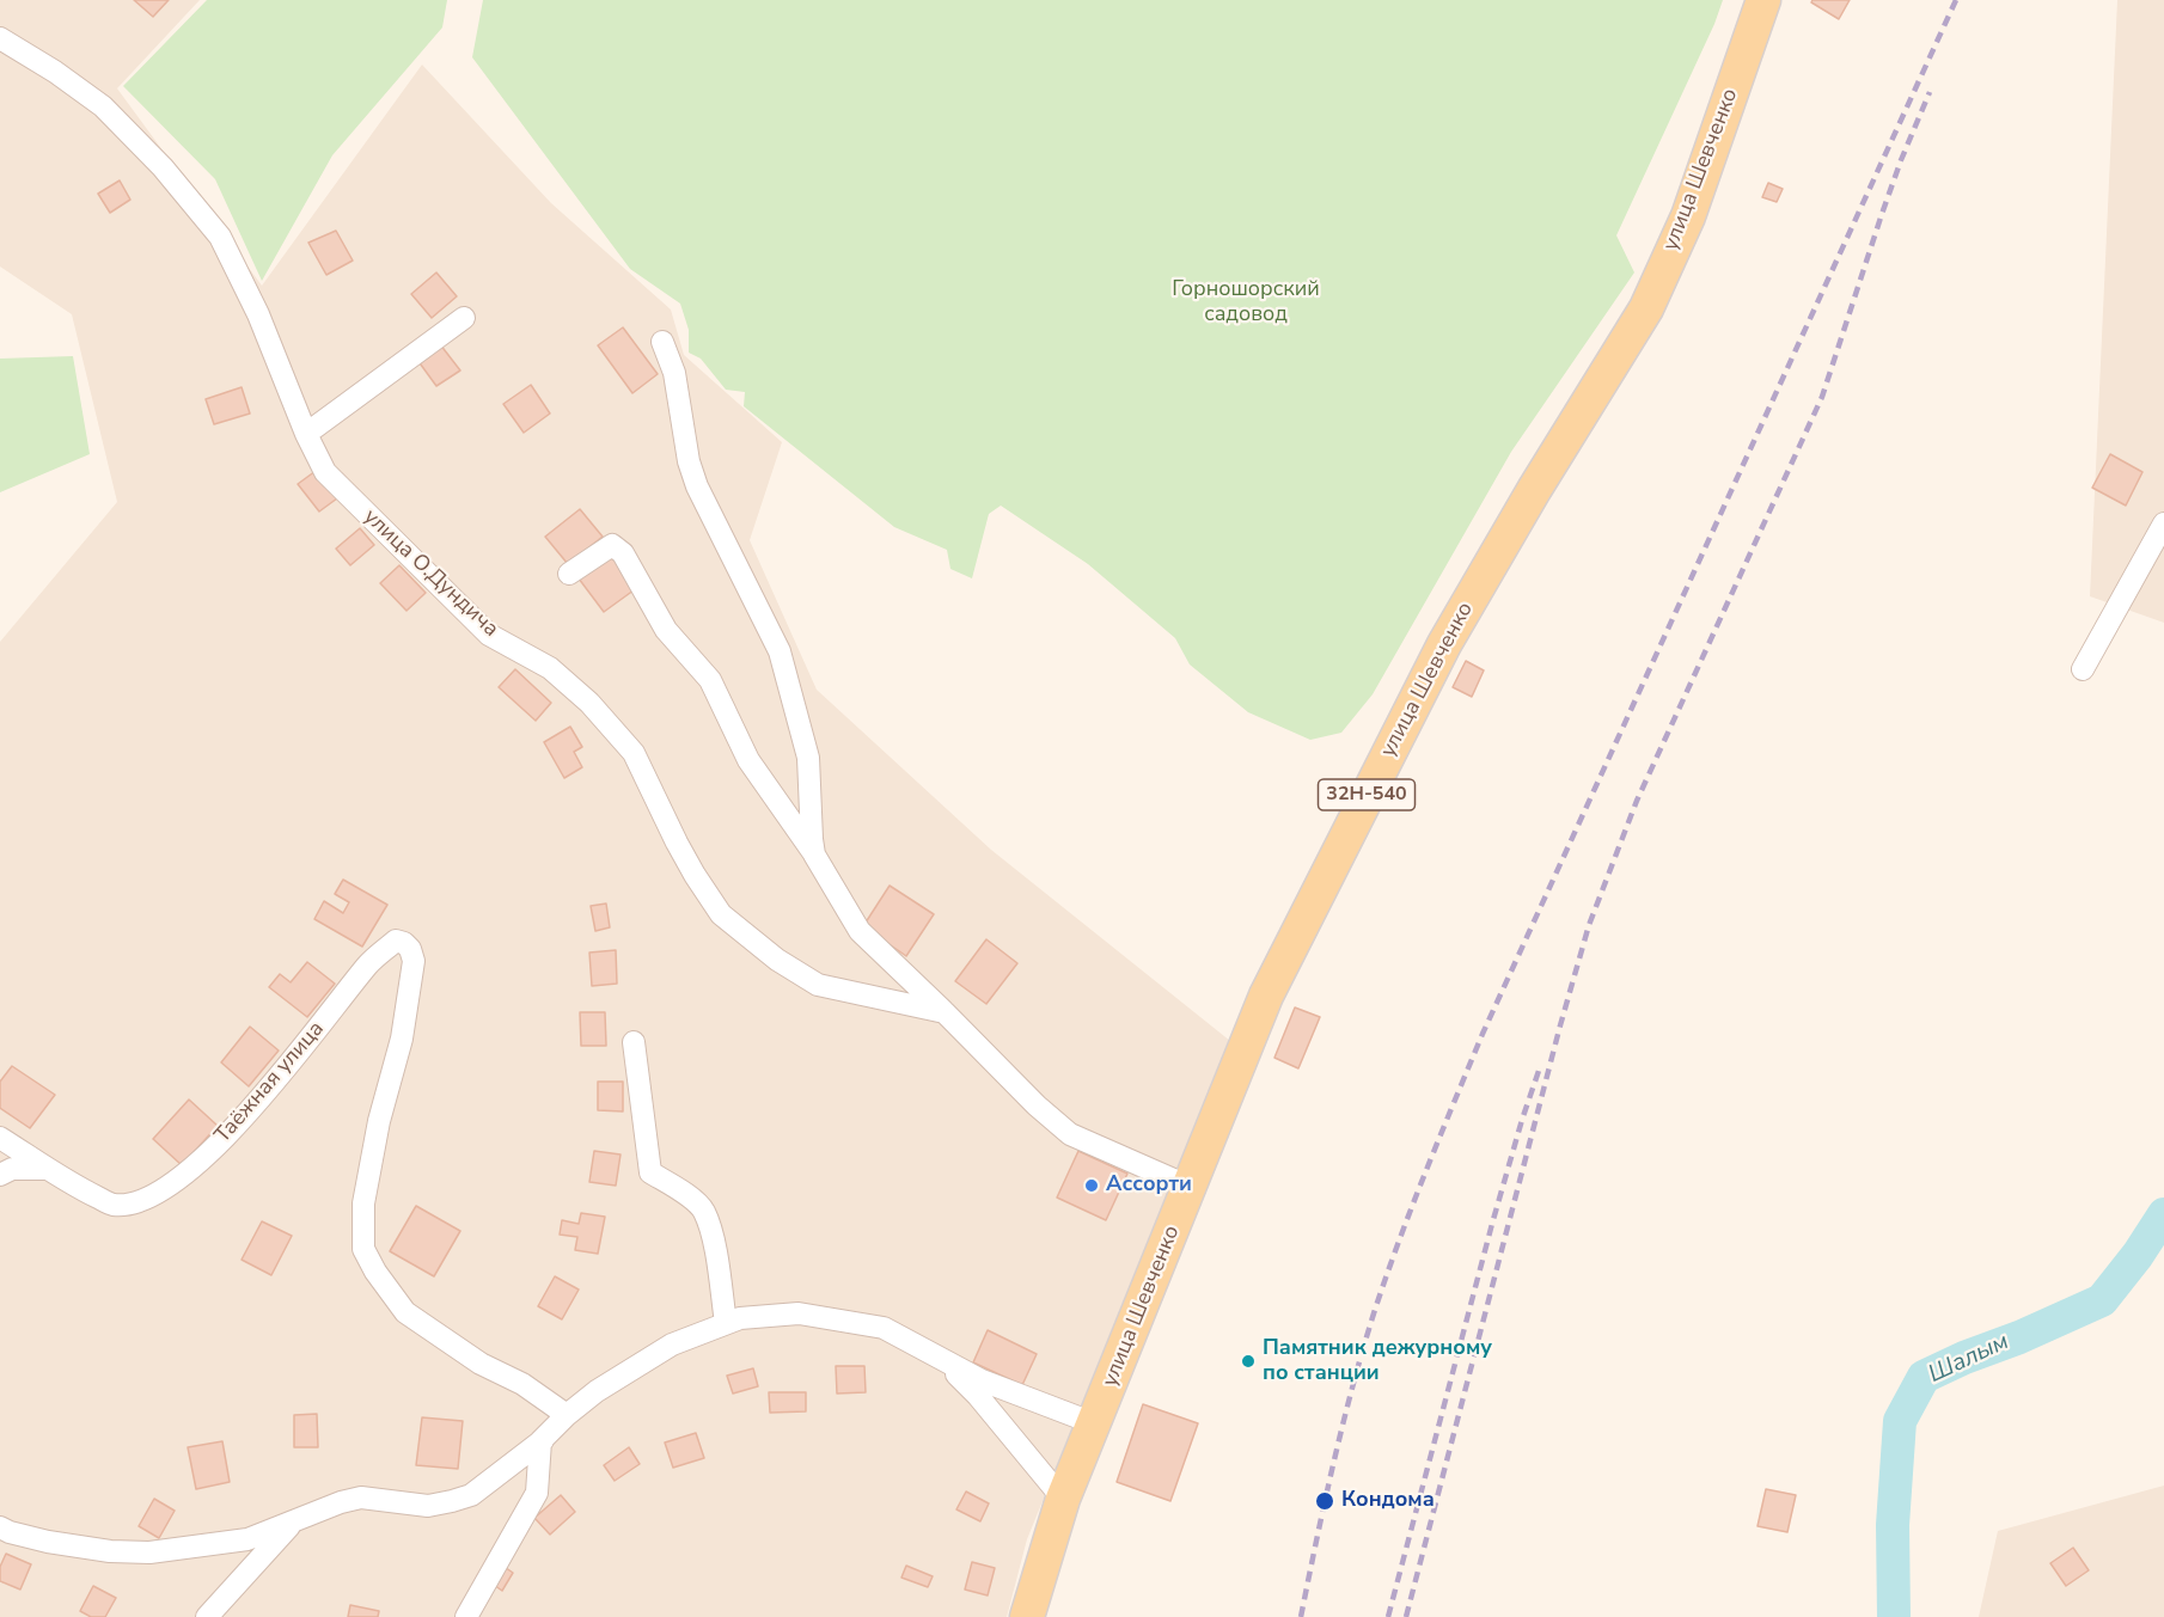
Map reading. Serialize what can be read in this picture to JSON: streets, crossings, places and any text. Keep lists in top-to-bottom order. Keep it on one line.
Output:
{"streets":{"main road":["улица Шевченко","32Н-540"],"street":["улица О.Дундича","Таёжная улица"]},"water":["Шалым"],"parks":["Горношорский садовод"],"places":["Ассорти","Памятник дежурному по станции","Кондома"]}
